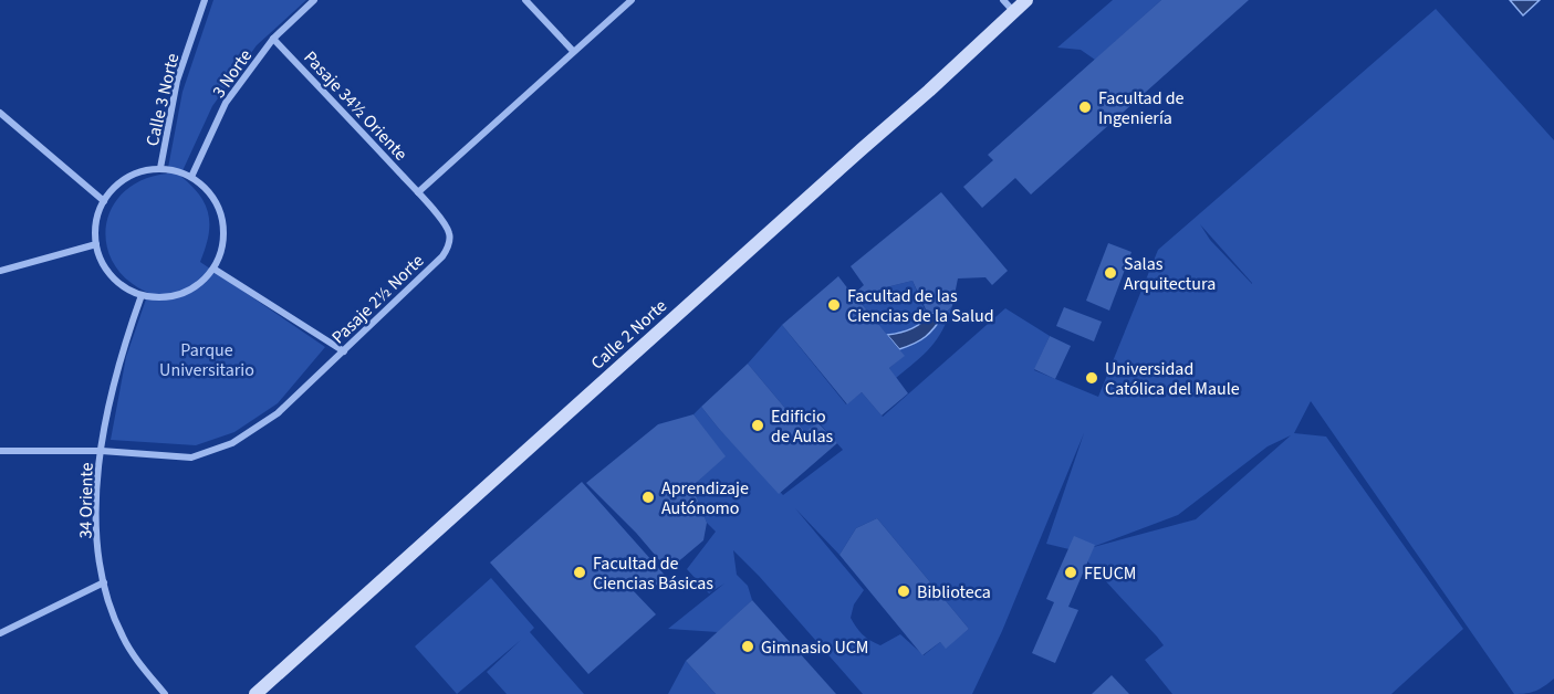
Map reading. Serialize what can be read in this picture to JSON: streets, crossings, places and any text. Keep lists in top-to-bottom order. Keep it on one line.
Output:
{"streets":{"main road":["Calle 2 Norte"],"street":["3 Norte","Calle 3 Norte","Pasaje 34½ Oriente","Pasaje 2½ Norte","34 Oriente"]},"crossings":[["3 Norte","Calle 3 Norte"],["3 Norte","Pasaje 34½ Oriente"],["3 Norte","34 Oriente"],["Calle 3 Norte","34 Oriente"],["Pasaje 34½ Oriente","Pasaje 2½ Norte"],["Pasaje 2½ Norte","34 Oriente"]],"parks":["Parque Universitario"],"places":["Facultad de Ingeniería","Salas Arquitectura","Facultad de las Ciencias de la Salud","Universidad Católica del Maule","Edificio de Aulas","Aprendizaje Autónomo","Facultad de Ciencias Básicas","FEUCM","Biblioteca","Gimnasio UCM"]}
